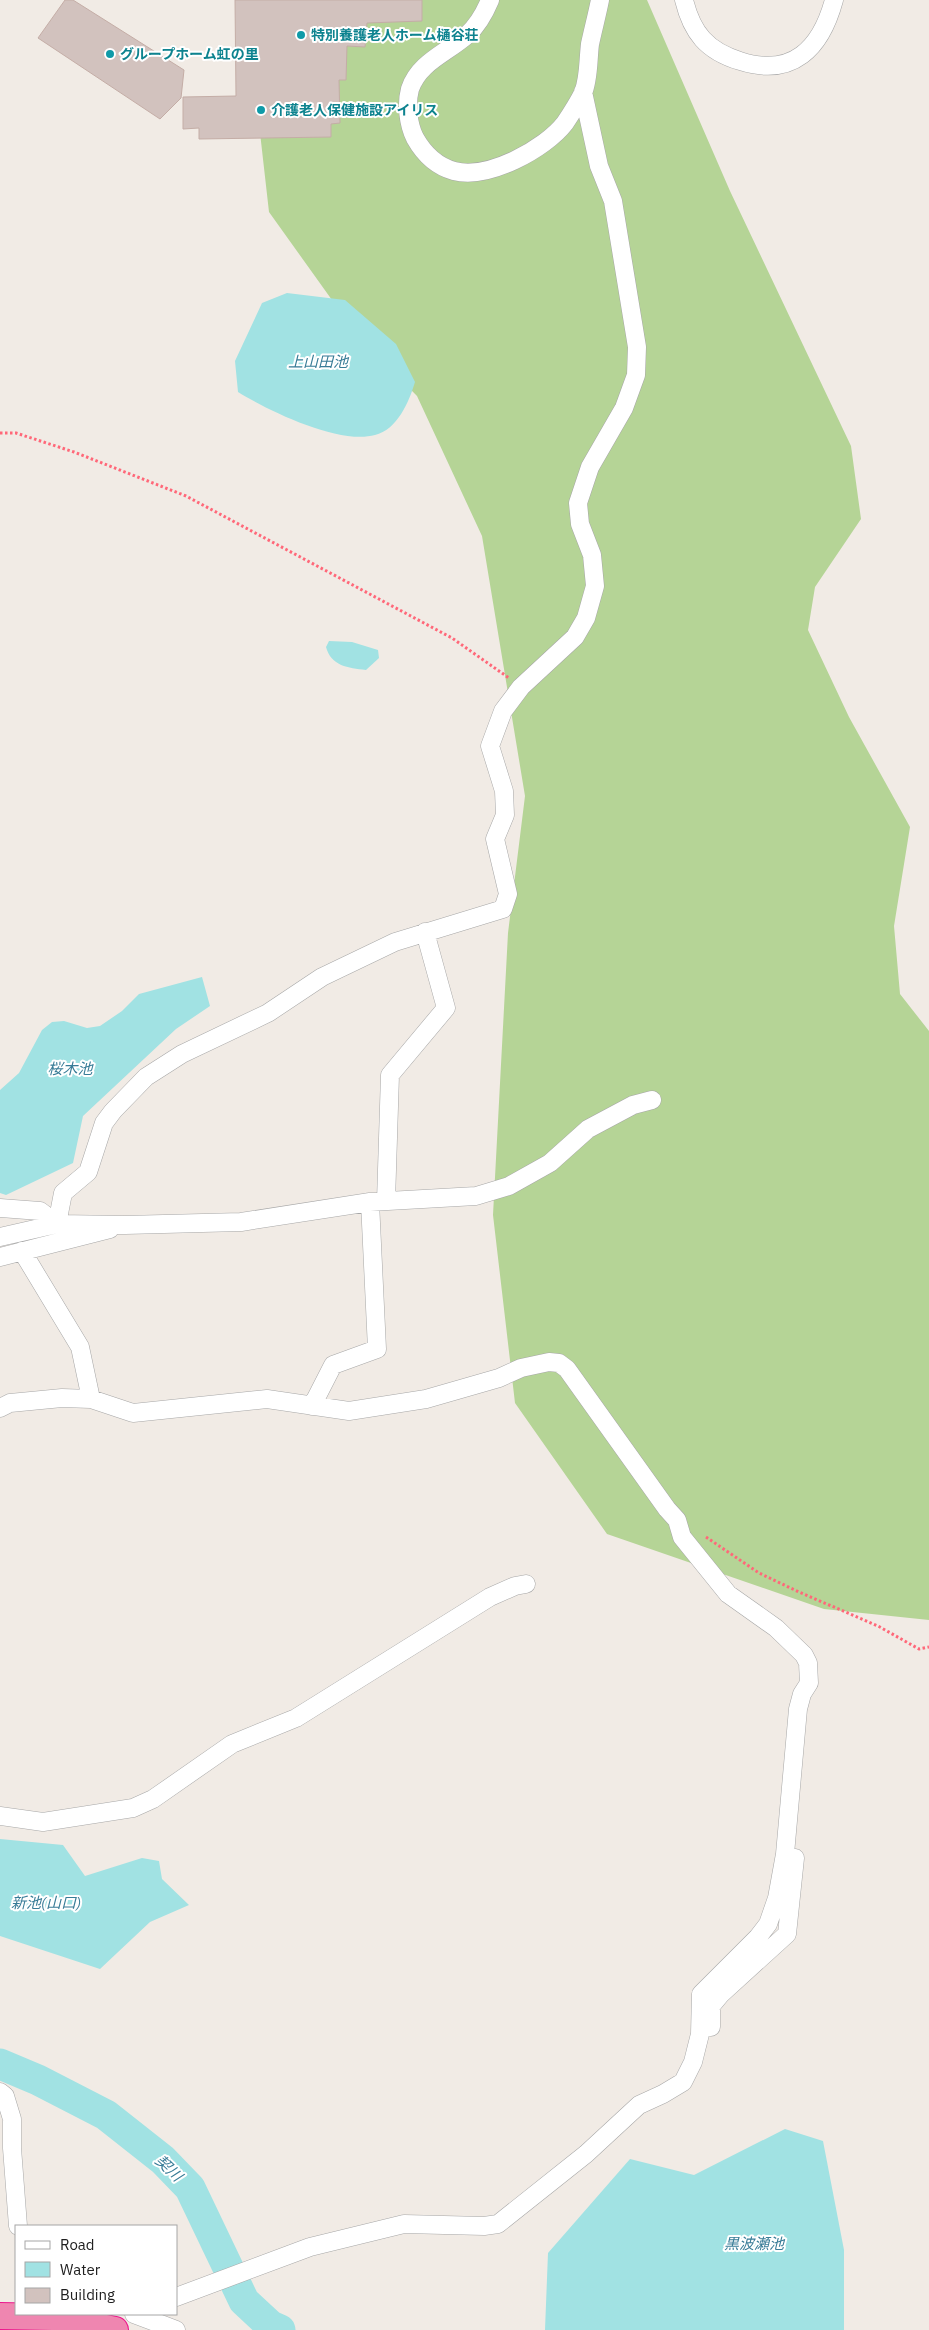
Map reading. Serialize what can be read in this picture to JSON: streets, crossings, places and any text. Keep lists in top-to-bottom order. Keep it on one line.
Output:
{"water":["上山田池","桜木池","新池(山口)","契川","黒波瀬池"],"places":["特別養護老人ホーム樋谷荘","グループホーム虹の里","介護老人保健施設アイリス"],"legend":["Road","Water","Building"]}
